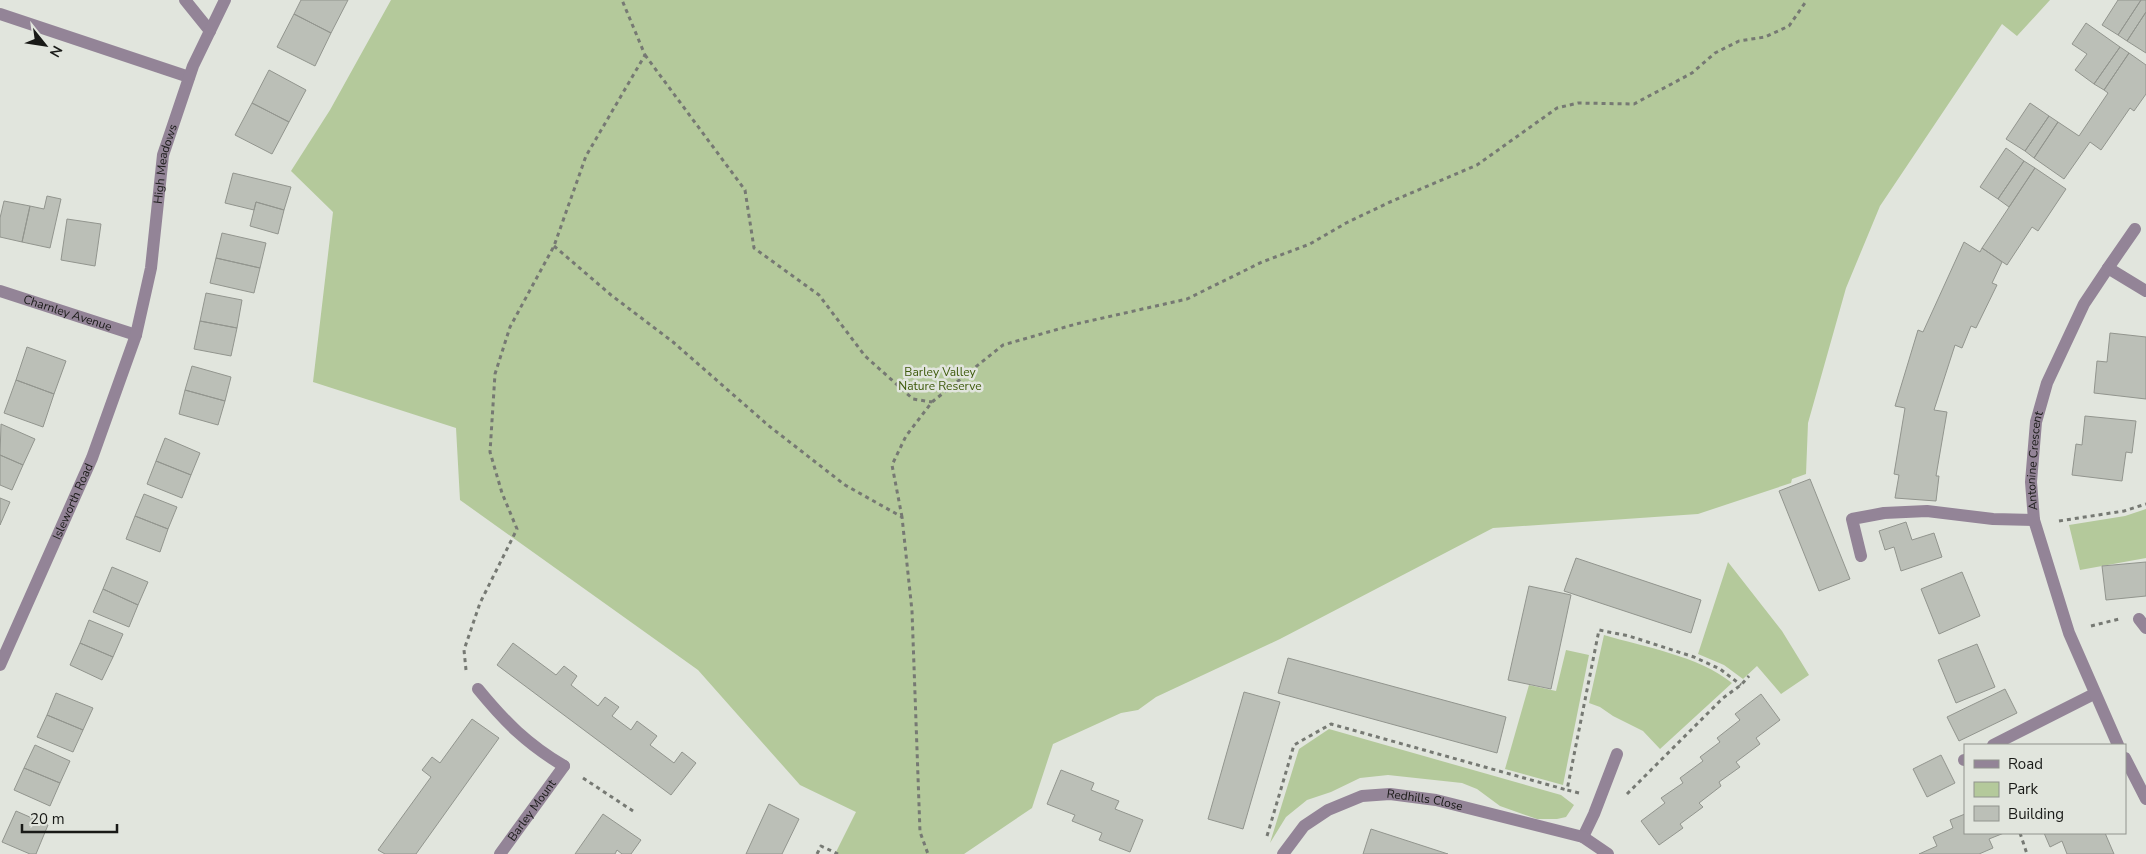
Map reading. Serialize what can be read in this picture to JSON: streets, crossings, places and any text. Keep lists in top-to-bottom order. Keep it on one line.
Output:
{"streets":{"street":["High Meadows","Charnley Avenue","Antonine Crescent","Isleworth Road","Redhills Close","Barley Mount"]},"crossings":[["High Meadows","Charnley Avenue"],["High Meadows","Isleworth Road"],["Charnley Avenue","Isleworth Road"]],"parks":["Barley Valley Nature Reserve"],"legend":["Road","Park","Building"],"scale_bar":"20 m","north":"bottom right"}
